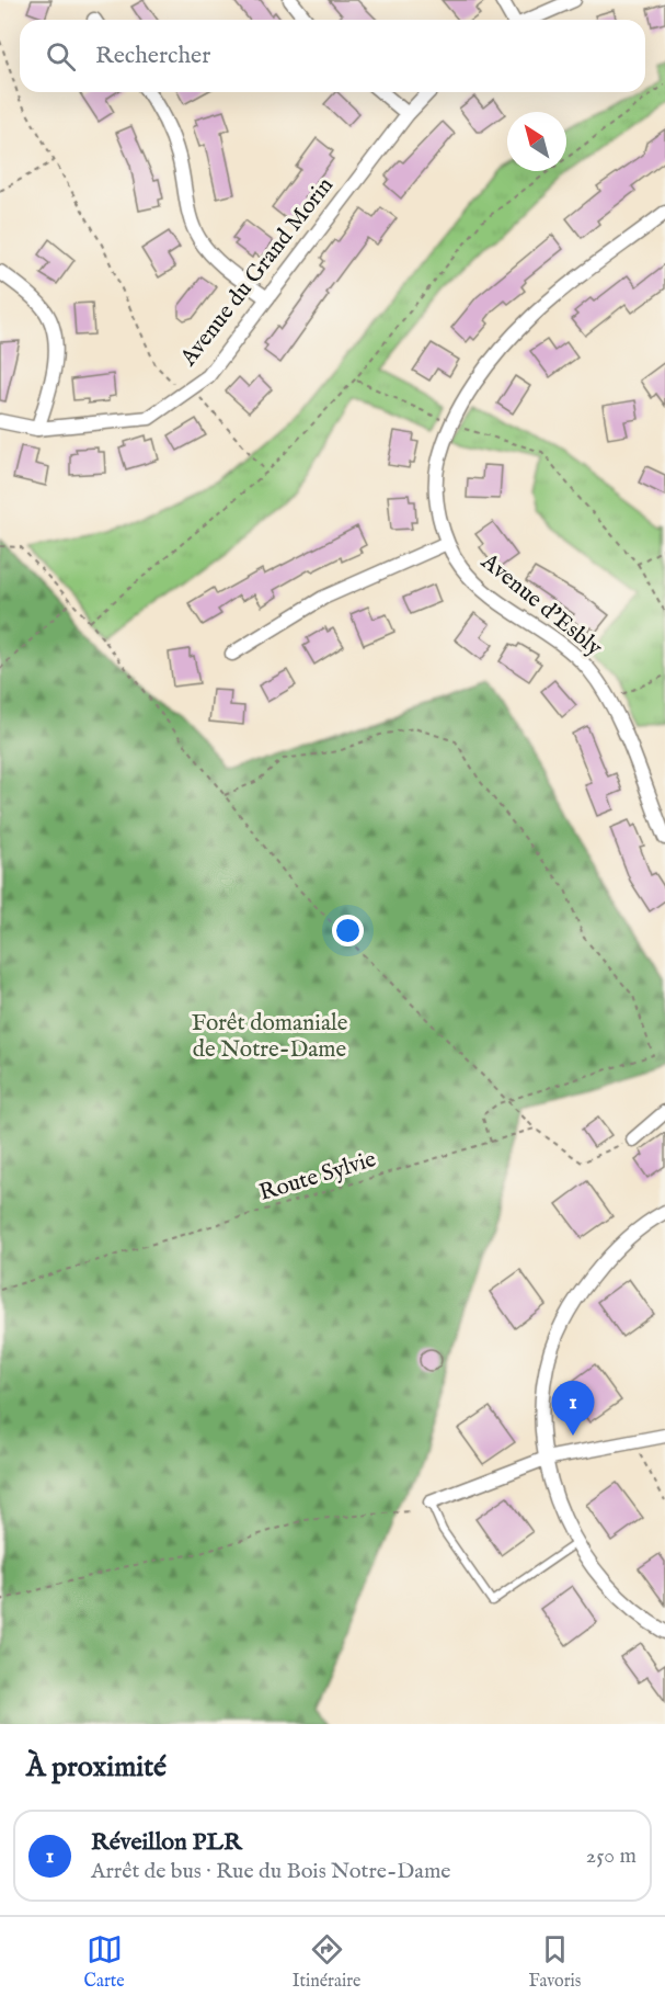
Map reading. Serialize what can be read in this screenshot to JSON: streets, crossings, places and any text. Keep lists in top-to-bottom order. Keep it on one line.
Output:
{"streets":{"street":["Avenue du Grand Morin","Avenue d'Esbly"],"path":["Route Sylvie"]},"parks":["Forêt domaniale de Notre-Dame"],"north":"top left","page":{"search":"Rechercher","pins":"1","heading":"À proximité","list":[{"mark":"1","name":"Réveillon PLR","note":"Arrêt de bus · Rue du Bois Notre-Dame","value":"250 m"}],"nav":["Carte","Itinéraire","Favoris"]}}
